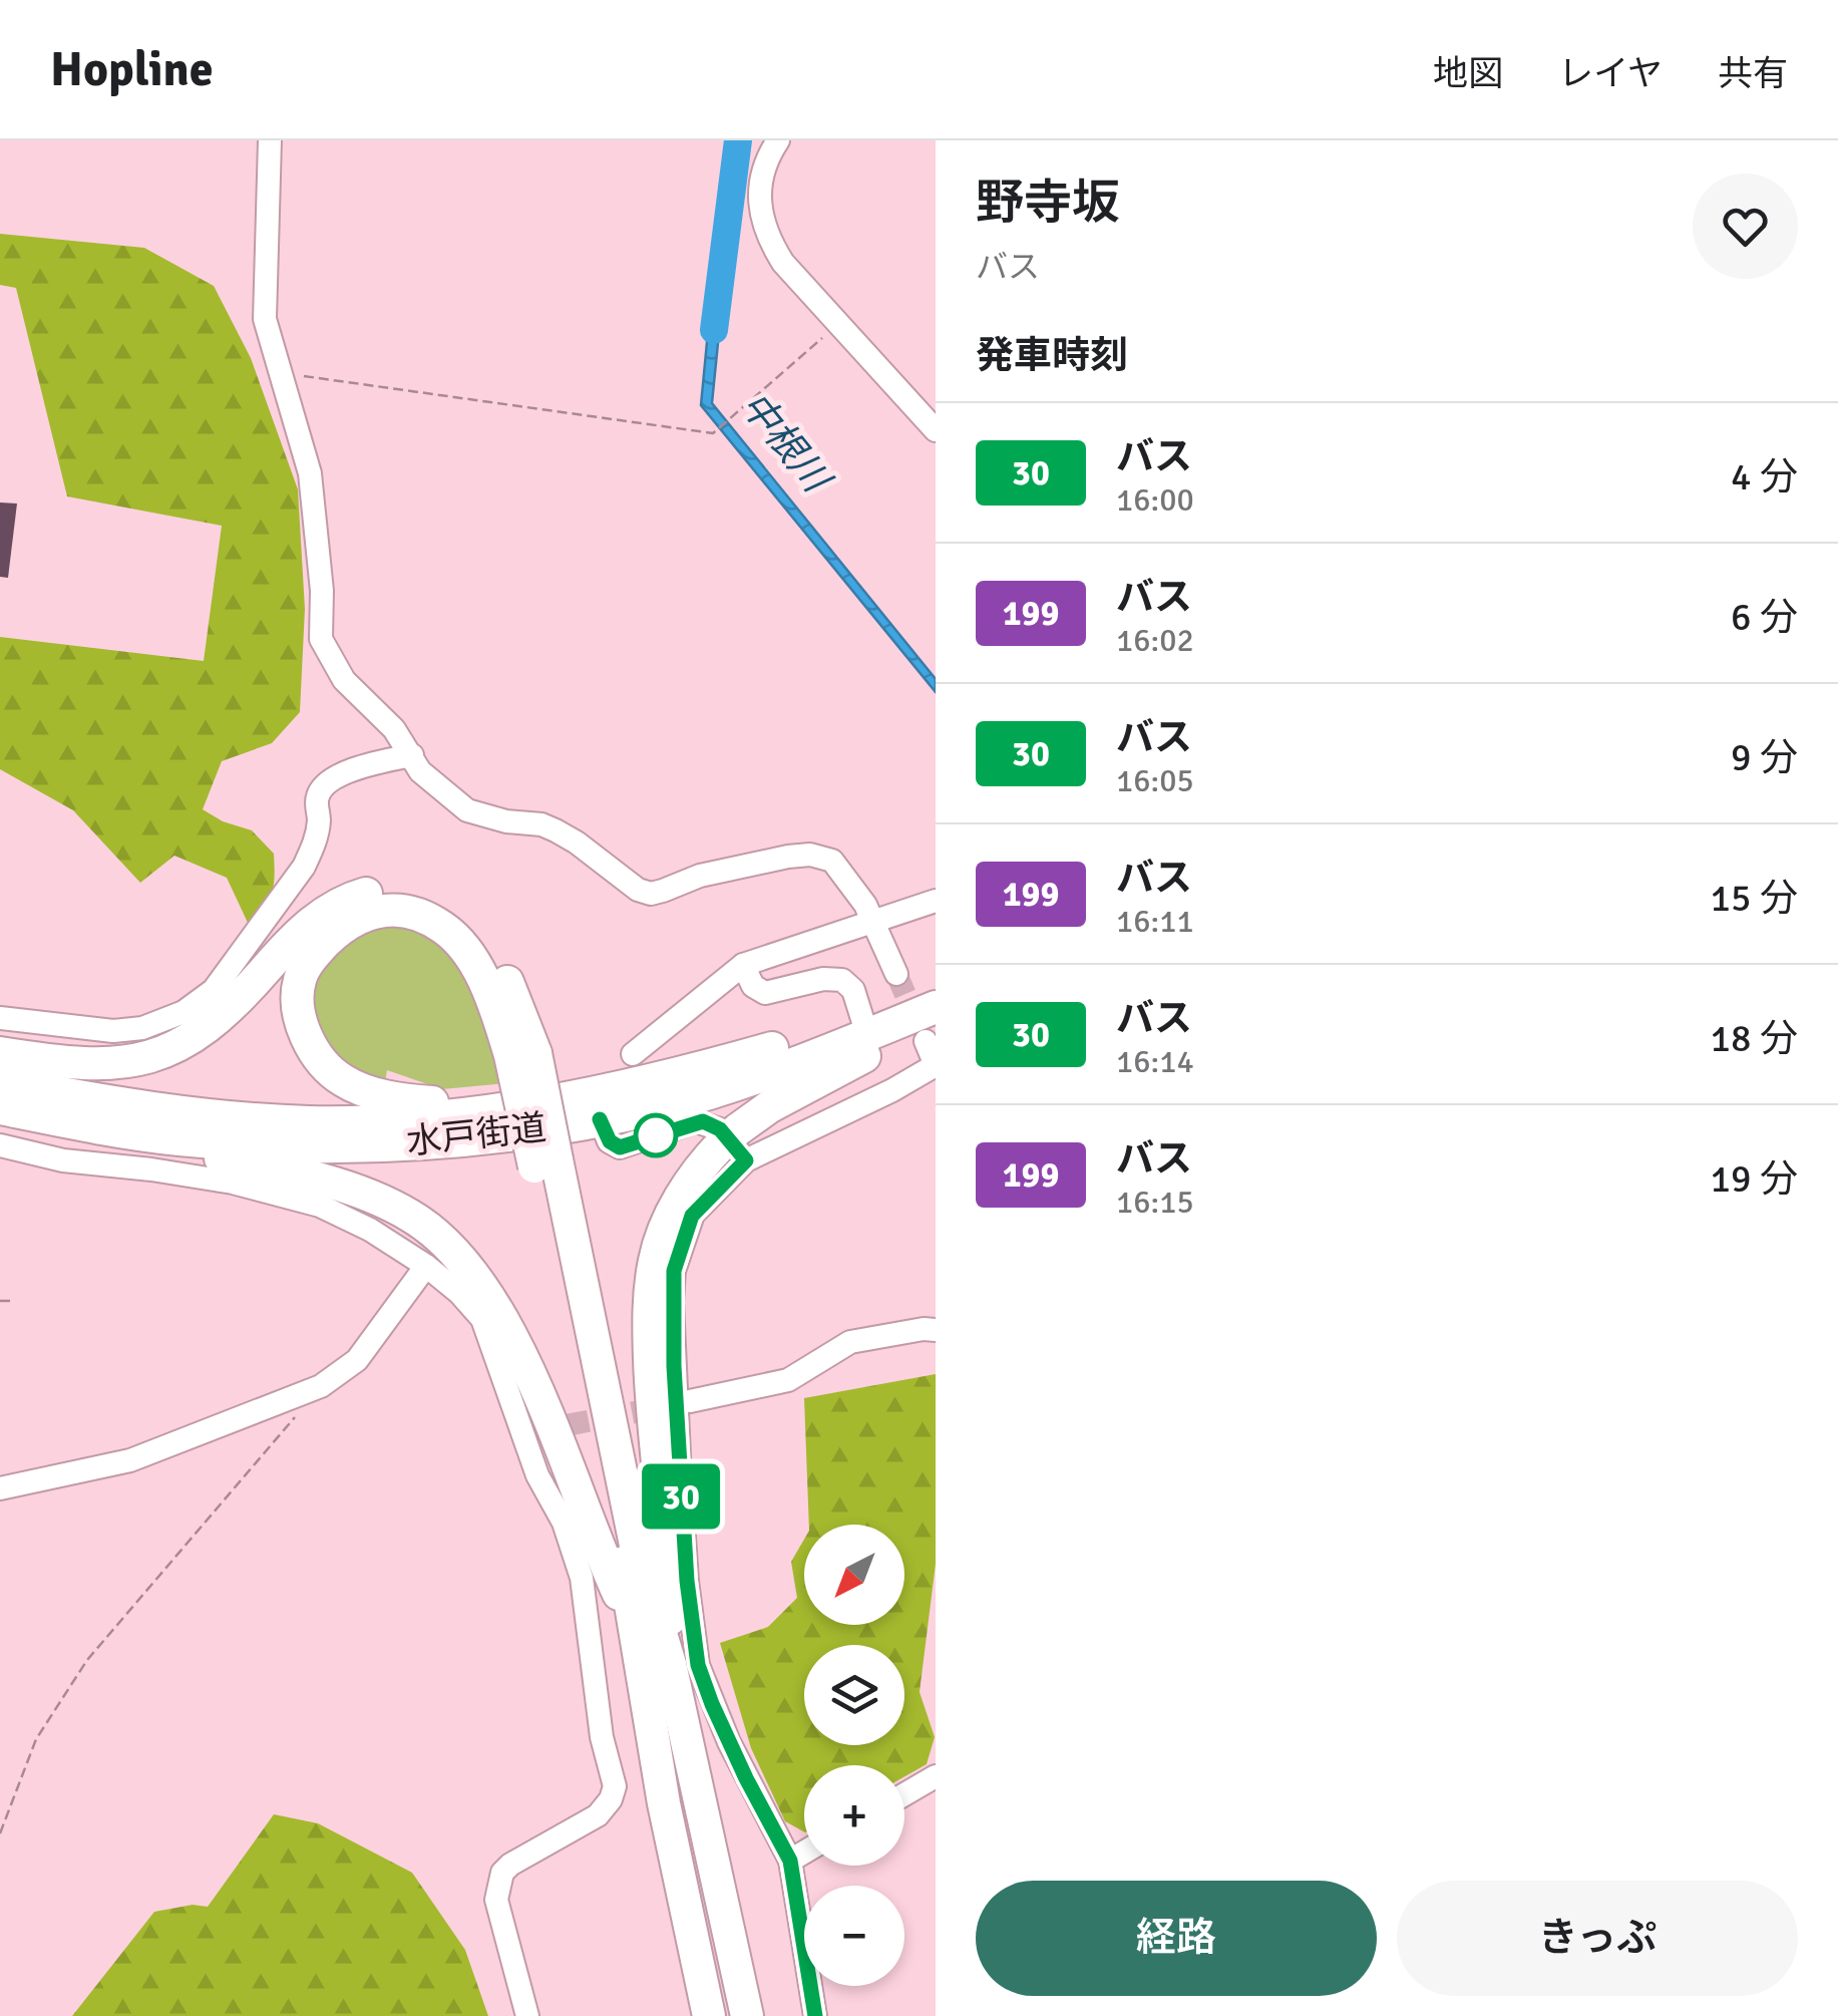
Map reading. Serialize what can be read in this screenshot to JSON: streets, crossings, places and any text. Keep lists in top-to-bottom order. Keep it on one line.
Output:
{"streets":{"highway":["水戸街道"]},"water":["中根川"],"lines":["bus line 30"],"north":"bottom left","page":{"header":"Hopline","nav":["地図","レイヤ","共有"],"on_map":"30","heading":[["野寺坂","バス"],"発車時刻"],"list":[{"mark":"30","name":"バス","note":"16:00","value":"4 分"},{"mark":"199","name":"バス","note":"16:02","value":"6 分"},{"mark":"30","name":"バス","note":"16:05","value":"9 分"},{"mark":"199","name":"バス","note":"16:11","value":"15 分"},{"mark":"30","name":"バス","note":"16:14","value":"18 分"},{"mark":"199","name":"バス","note":"16:15","value":"19 分"}],"map_buttons":["+","−"],"buttons":["経路","きっぷ"]}}
